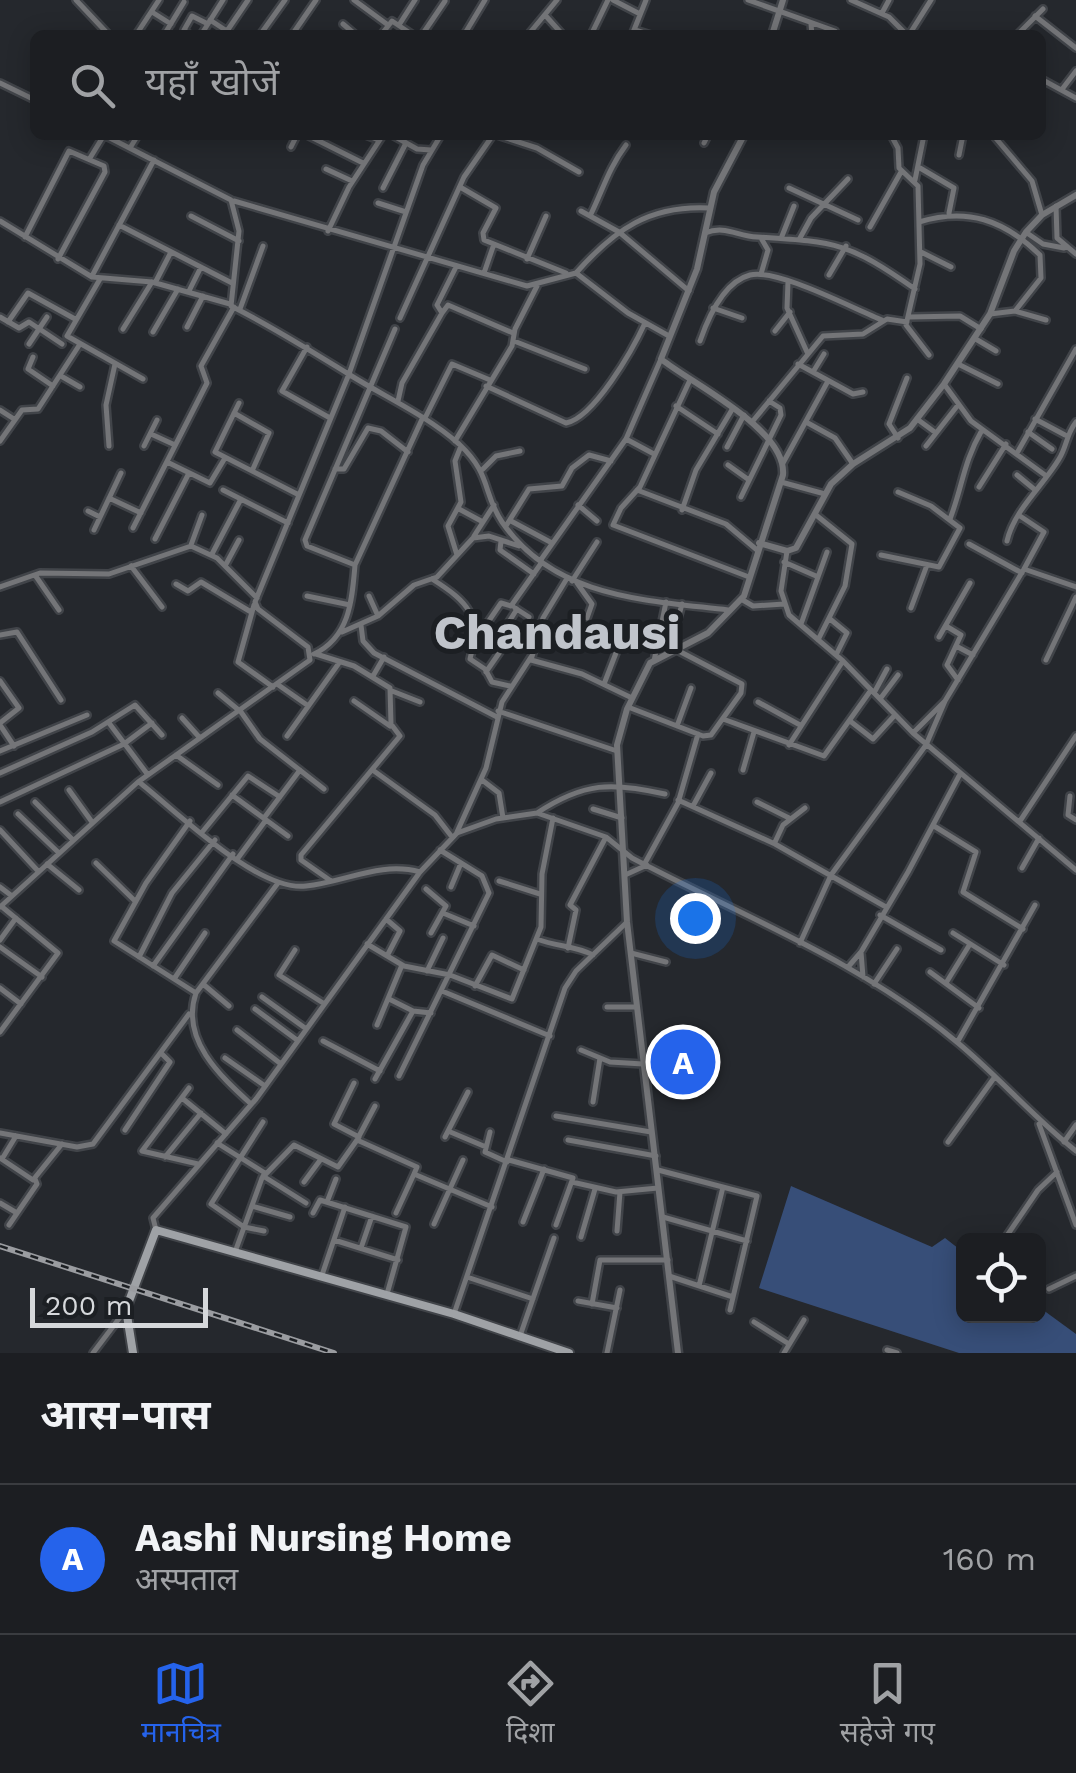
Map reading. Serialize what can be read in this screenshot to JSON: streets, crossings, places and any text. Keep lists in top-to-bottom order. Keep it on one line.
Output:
{"districts":["Chandausi"],"scale_bar":"200 m","page":{"search":"यहाँ खोजें","pins":"A","scale":"200 m","heading":"आस-पास","list":[{"mark":"A","name":"Aashi Nursing Home","note":"अस्पताल","value":"160 m"}],"nav":["मानचित्र","दिशा","सहेजे गए"]}}
